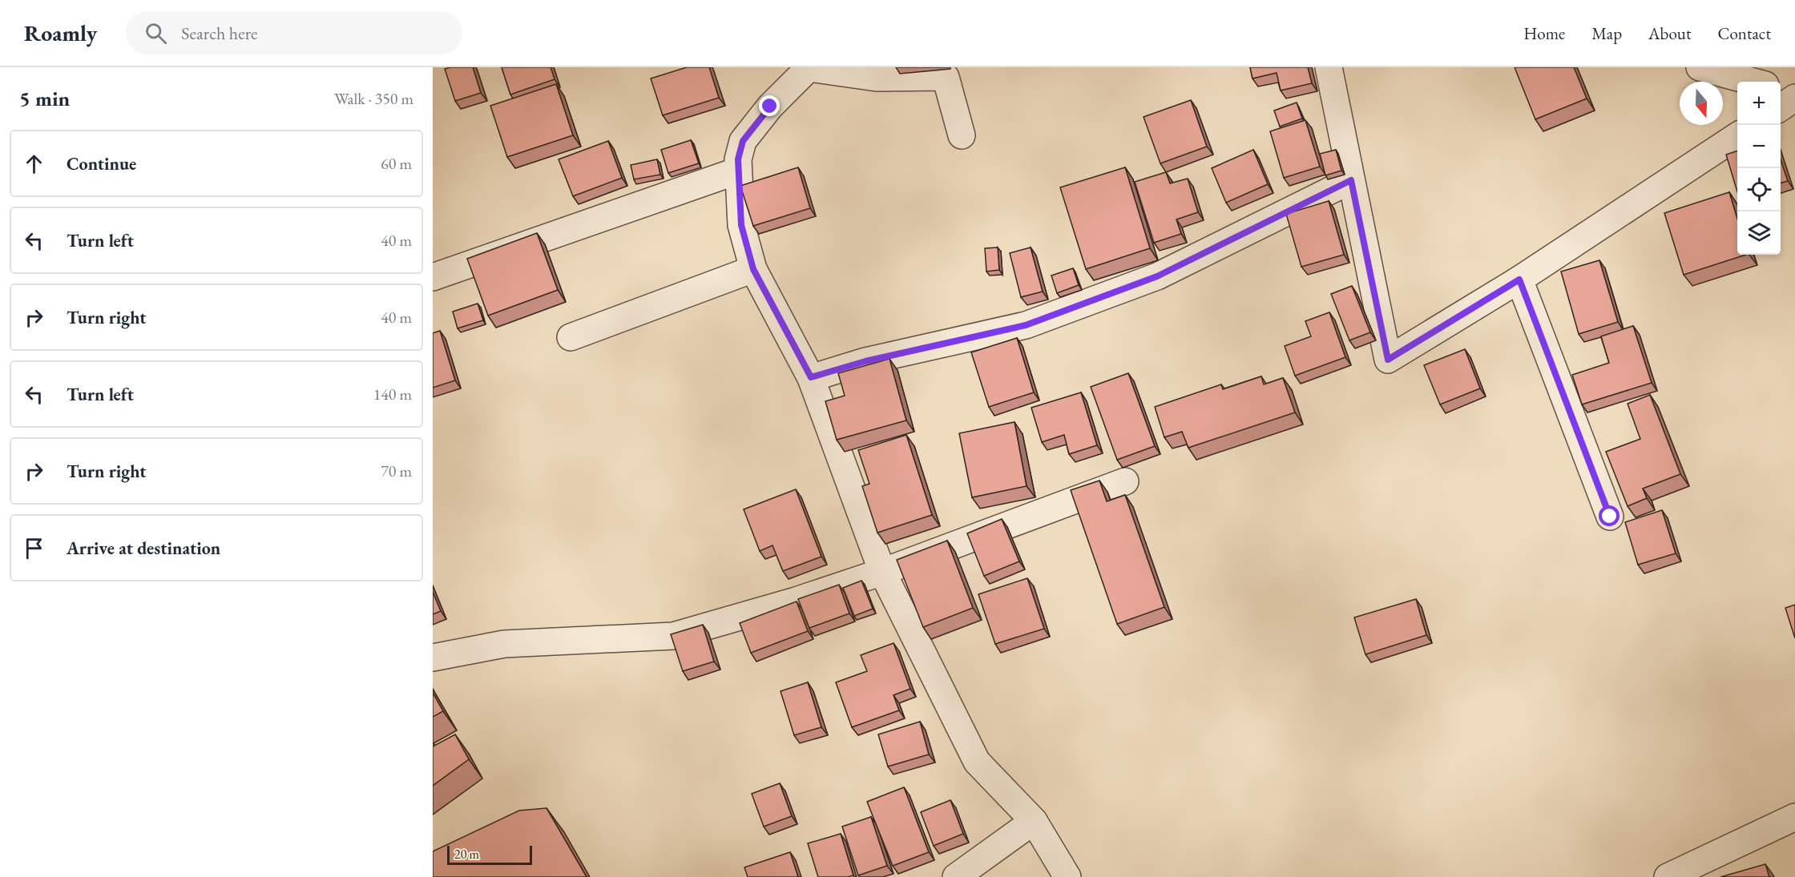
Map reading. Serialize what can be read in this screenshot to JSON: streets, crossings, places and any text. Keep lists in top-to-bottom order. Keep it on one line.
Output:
{"scale_bar":"20 m","north":"bottom","page":{"header":"Roamly","search":"Search here","nav":["Home","Map","About","Contact"],"heading":["5 min","Walk · 350 m"],"map_buttons":["+","−"],"list":[["Continue","60 m"],["Turn left","40 m"],["Turn right","40 m"],["Turn left","140 m"],["Turn right","70 m"],"Arrive at destination"],"scale":"20 m"}}
